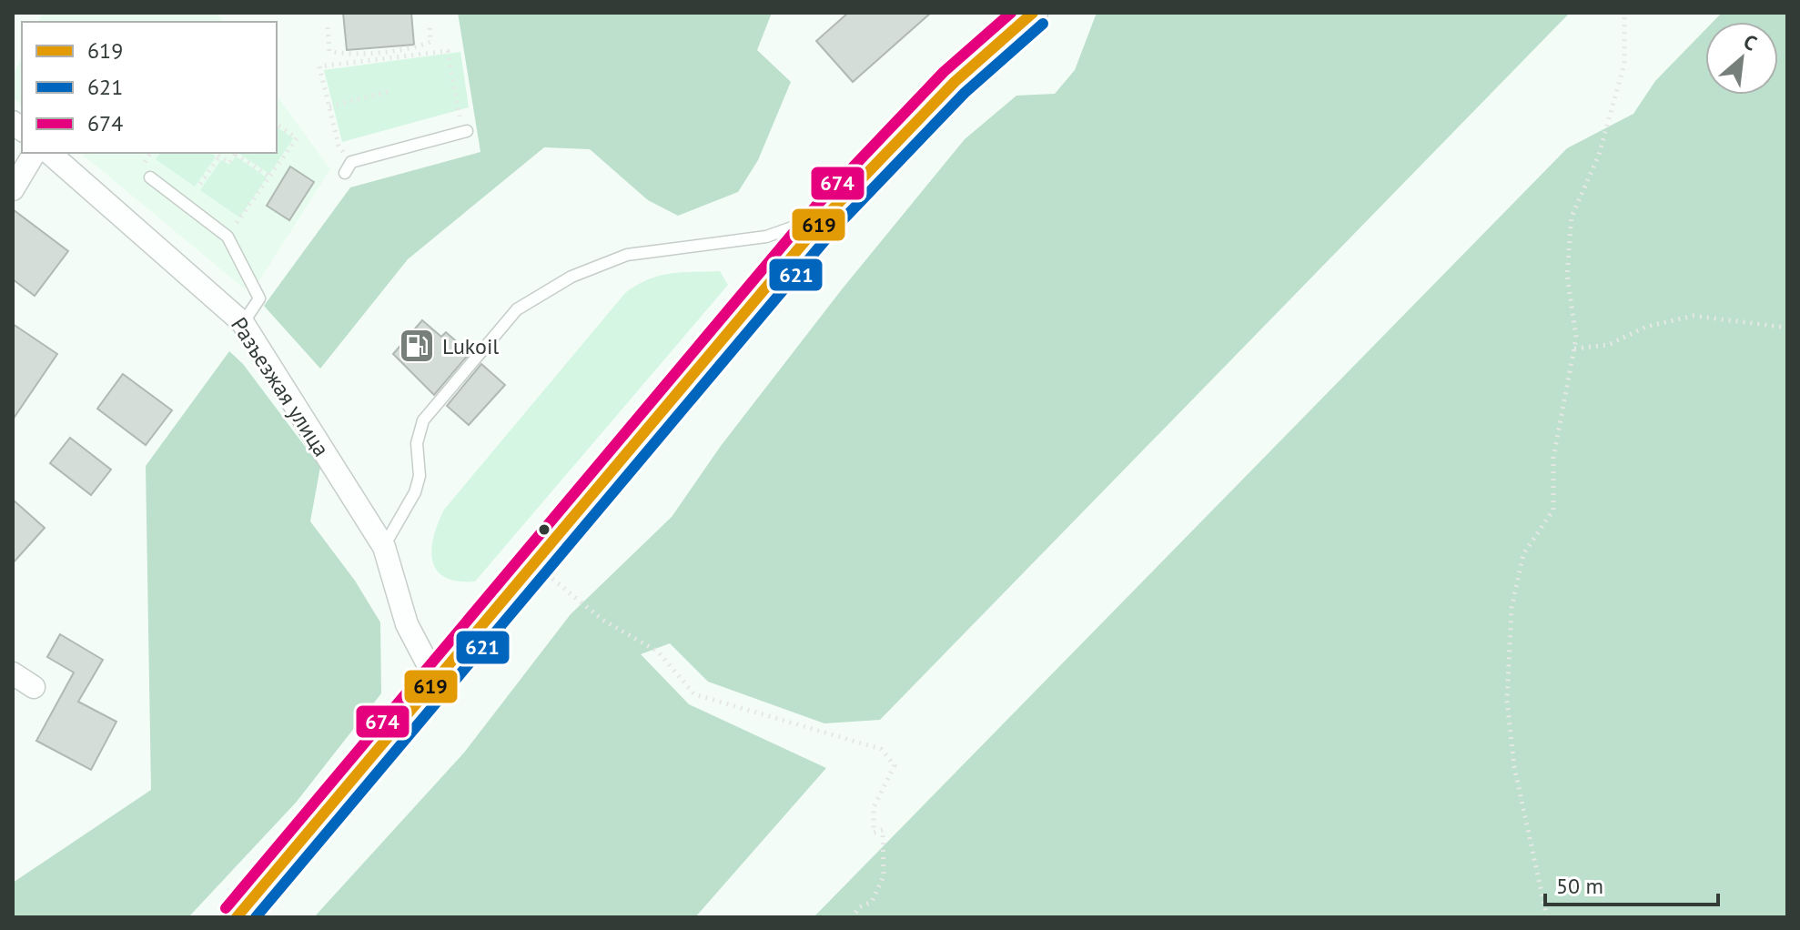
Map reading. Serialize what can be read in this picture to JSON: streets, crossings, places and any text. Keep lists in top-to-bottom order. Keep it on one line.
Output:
{"streets":{"street":["Разъезжая улица"]},"places":{"fuel station":["Lukoil"]},"lines":["transit line 619","transit line 674","transit line 621"],"legend":["619","621","674"],"scale_bar":"50 m","north":"top right"}
